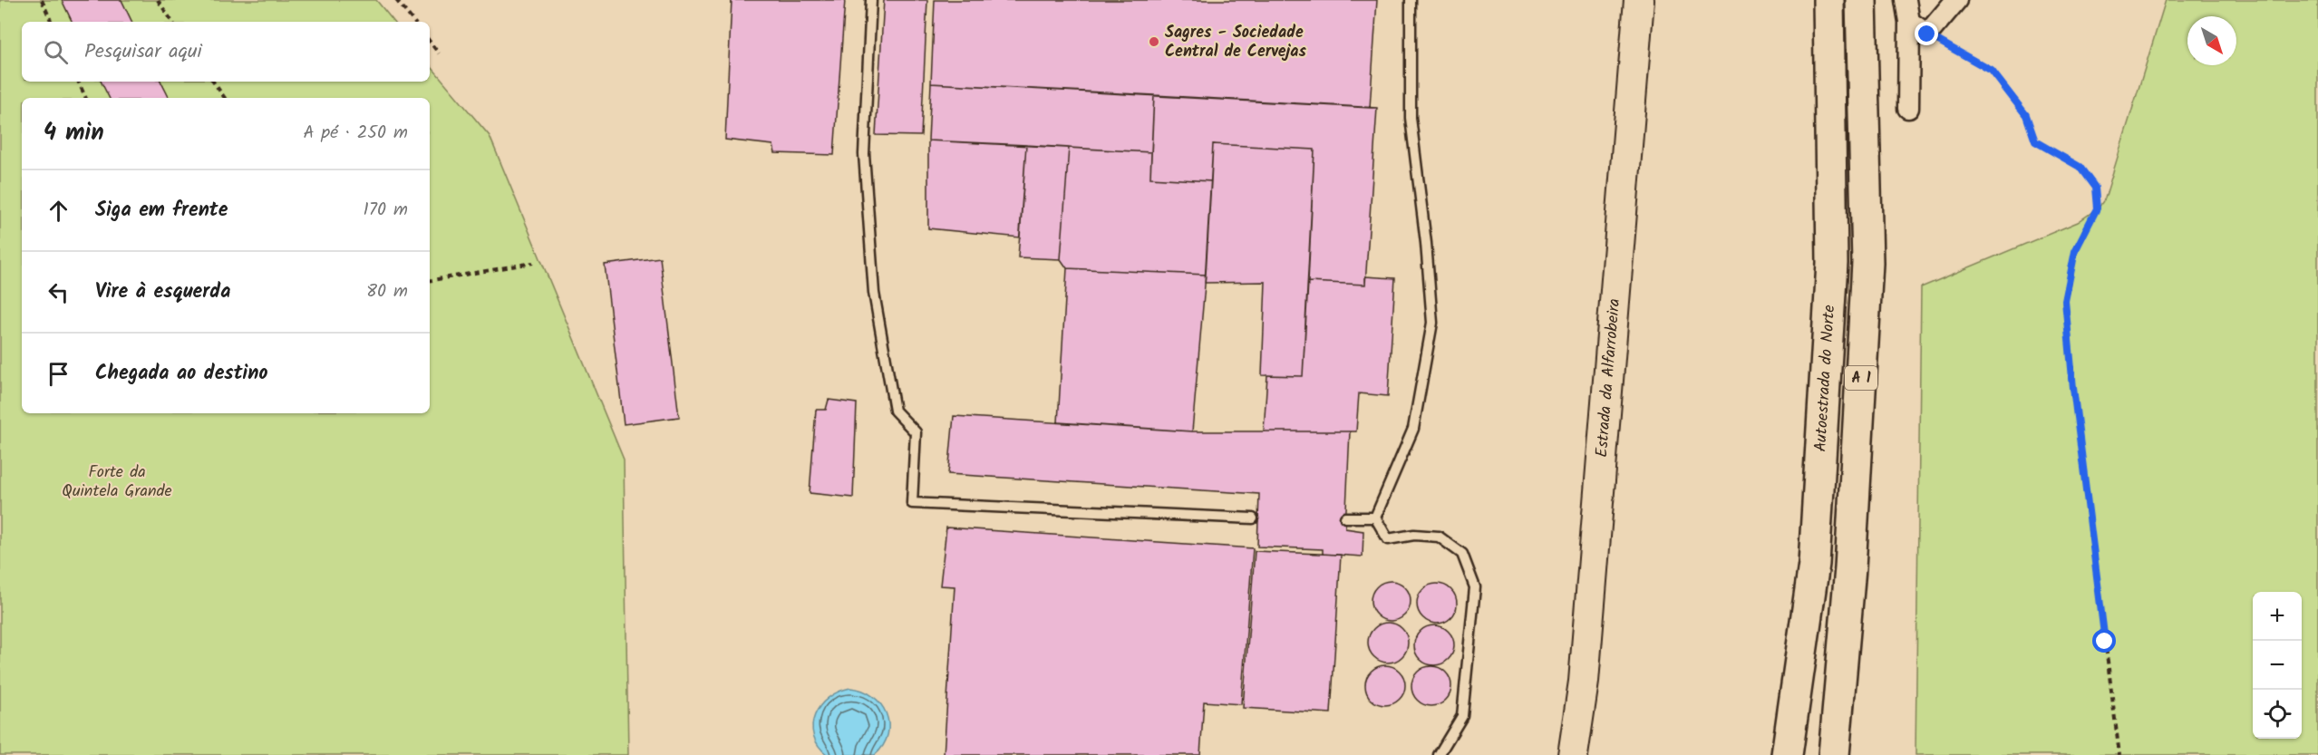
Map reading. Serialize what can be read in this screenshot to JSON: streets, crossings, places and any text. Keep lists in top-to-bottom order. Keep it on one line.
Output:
{"streets":{"highway":["A 1","Autoestrada do Norte"],"main road":["Estrada da Alfarrobeira"]},"parks":["Forte da Quintela Grande"],"places":["Sagres - Sociedade Central de Cervejas"],"north":"bottom right","page":{"search":"Pesquisar aqui","heading":["4 min","A pé · 250 m"],"list":[["Siga em frente","170 m"],["Vire à esquerda","80 m"],"Chegada ao destino"],"map_buttons":["+","−"]}}
